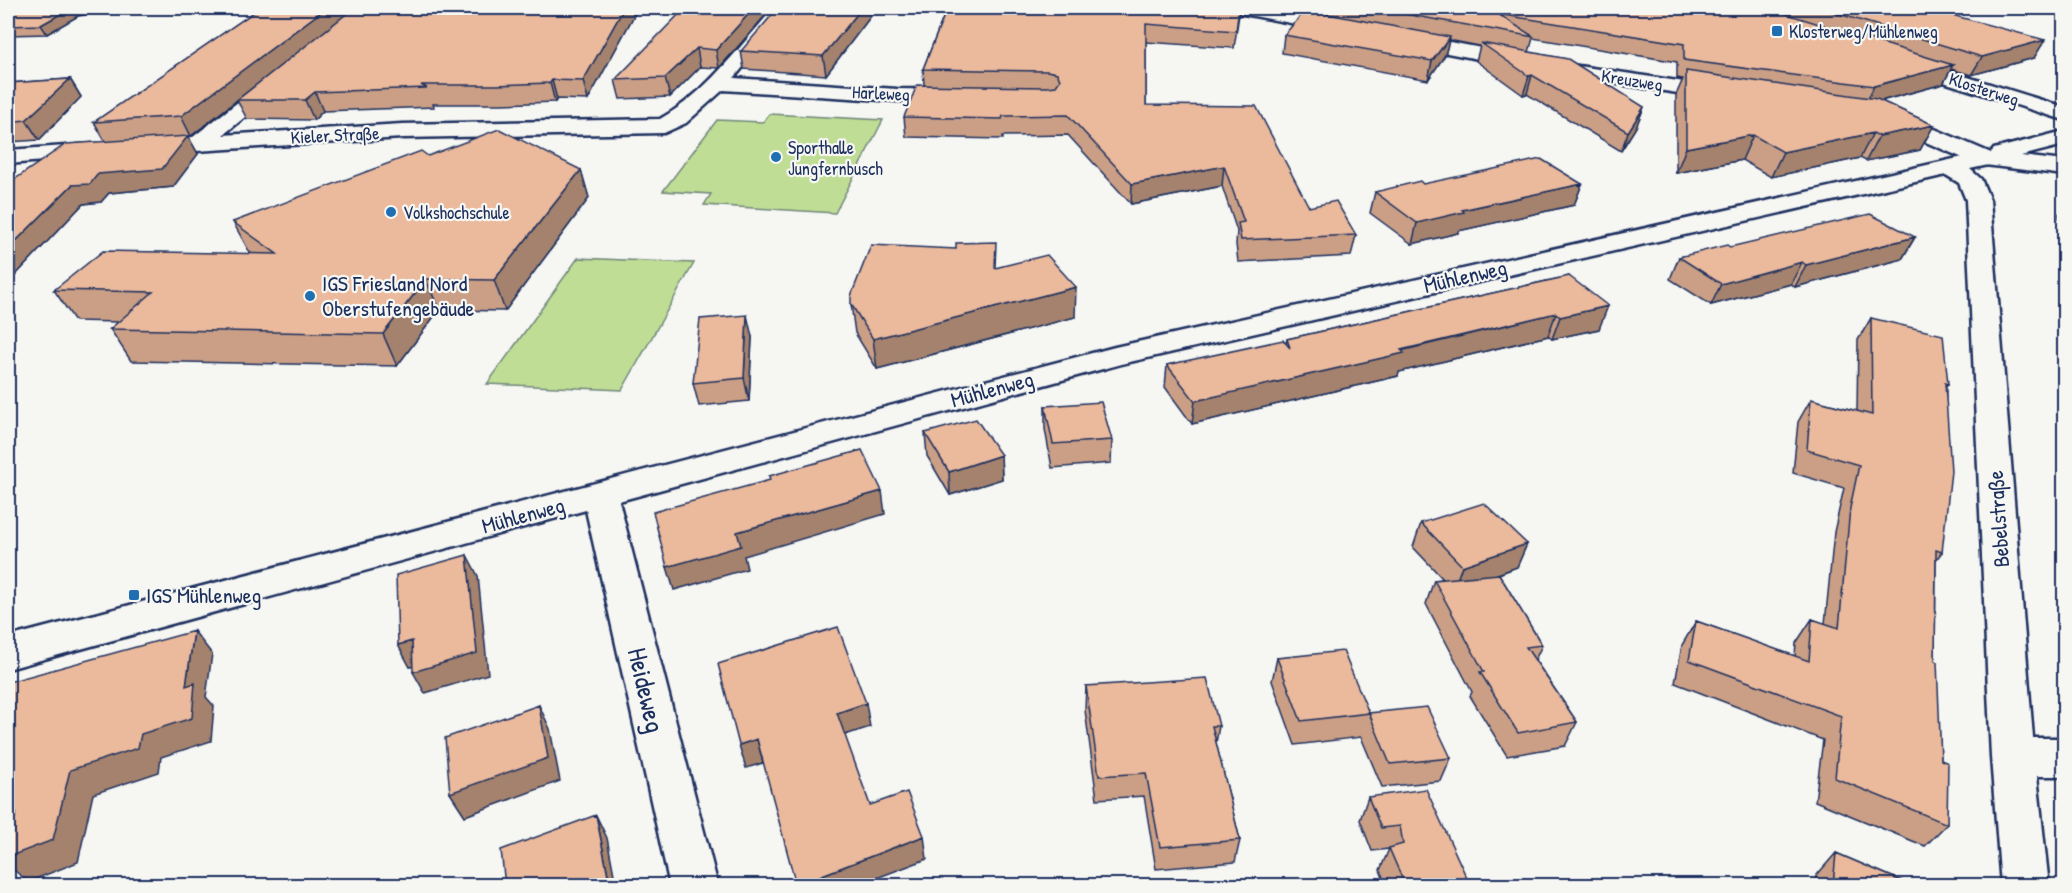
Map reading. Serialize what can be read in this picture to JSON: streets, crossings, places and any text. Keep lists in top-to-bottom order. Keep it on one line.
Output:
{"streets":{"street":["Kreuzweg","Klosterweg","Harleweg","Kieler Straße","Mühlenweg","Bebelstraße","Heideweg"]},"crossings":[["Harleweg","Kieler Straße"],["Mühlenweg","Bebelstraße"],["Mühlenweg","Heideweg"]],"places":{"transit":["Klosterweg/Mühlenweg","IGS Mühlenweg"],"other":["Sporthalle Jungfernbusch","Volkshochschule","IGS Friesland Nord Oberstufengebäude"]}}
